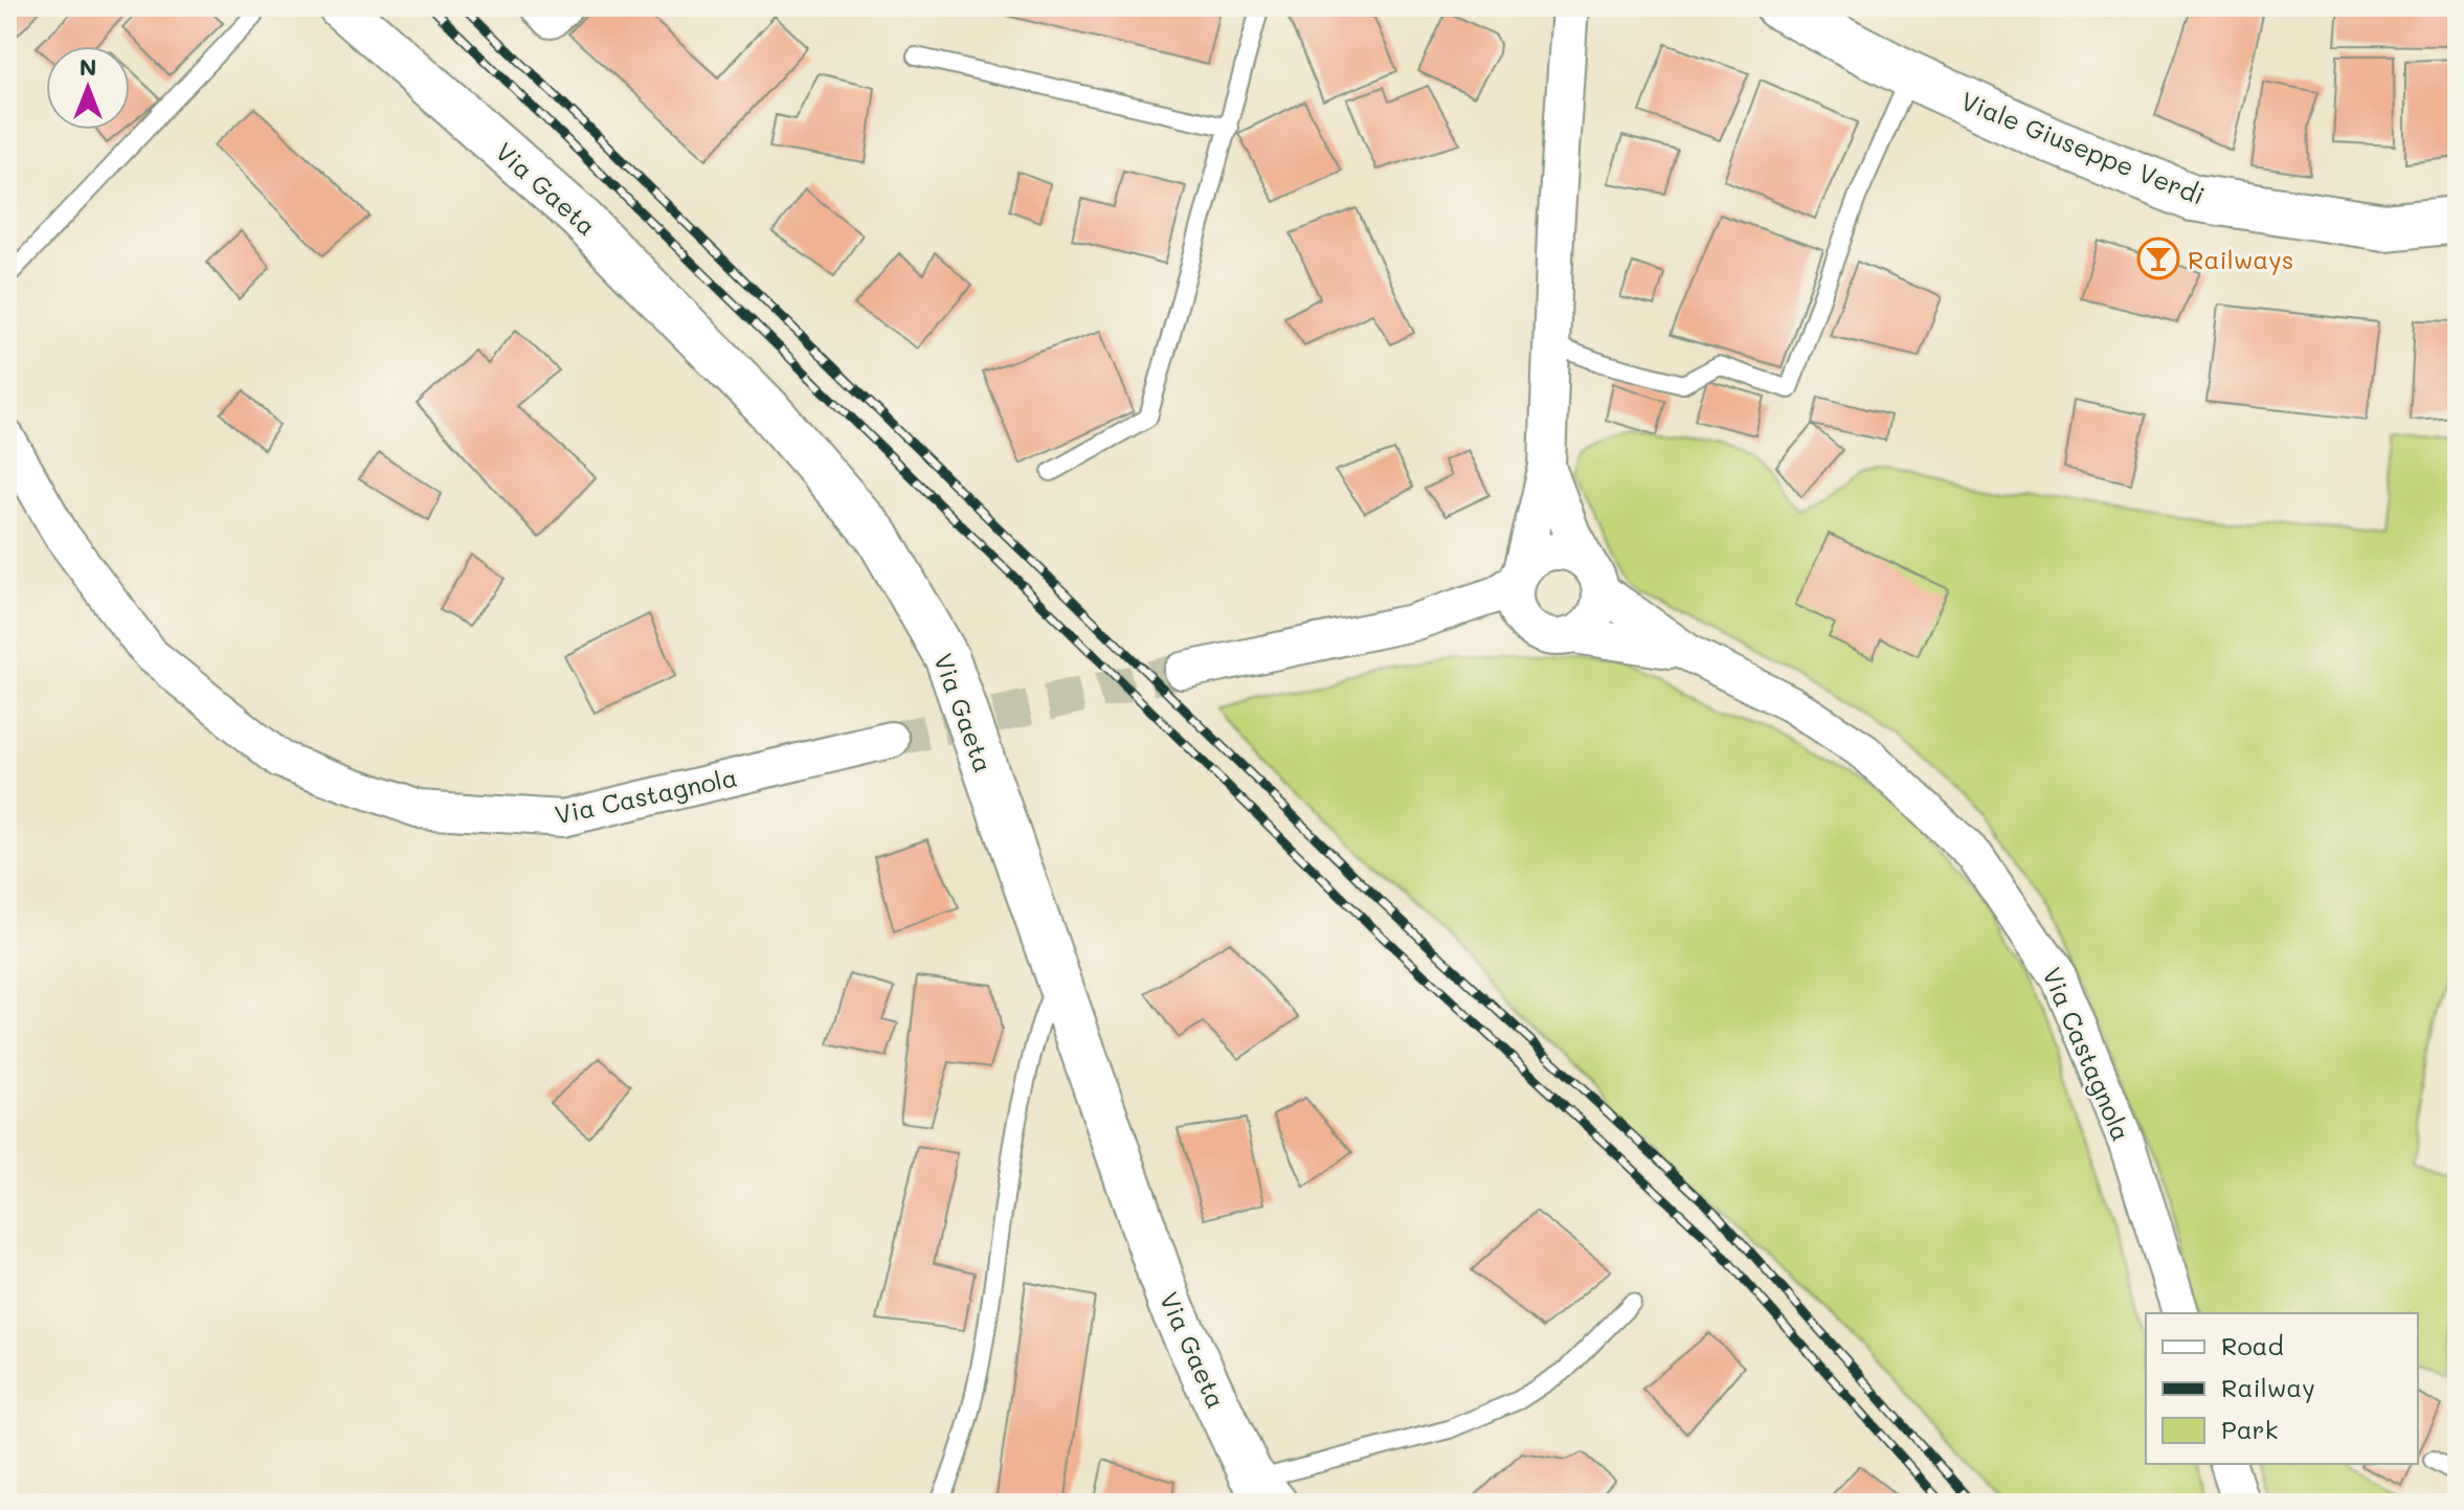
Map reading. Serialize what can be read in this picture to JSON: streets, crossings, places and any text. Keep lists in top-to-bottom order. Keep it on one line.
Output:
{"streets":{"main road":["Viale Giuseppe Verdi"],"street":["Via Gaeta","Via Castagnola"]},"places":{"bar":["Railways"]},"legend":["Road","Railway","Park"],"north":"top"}
